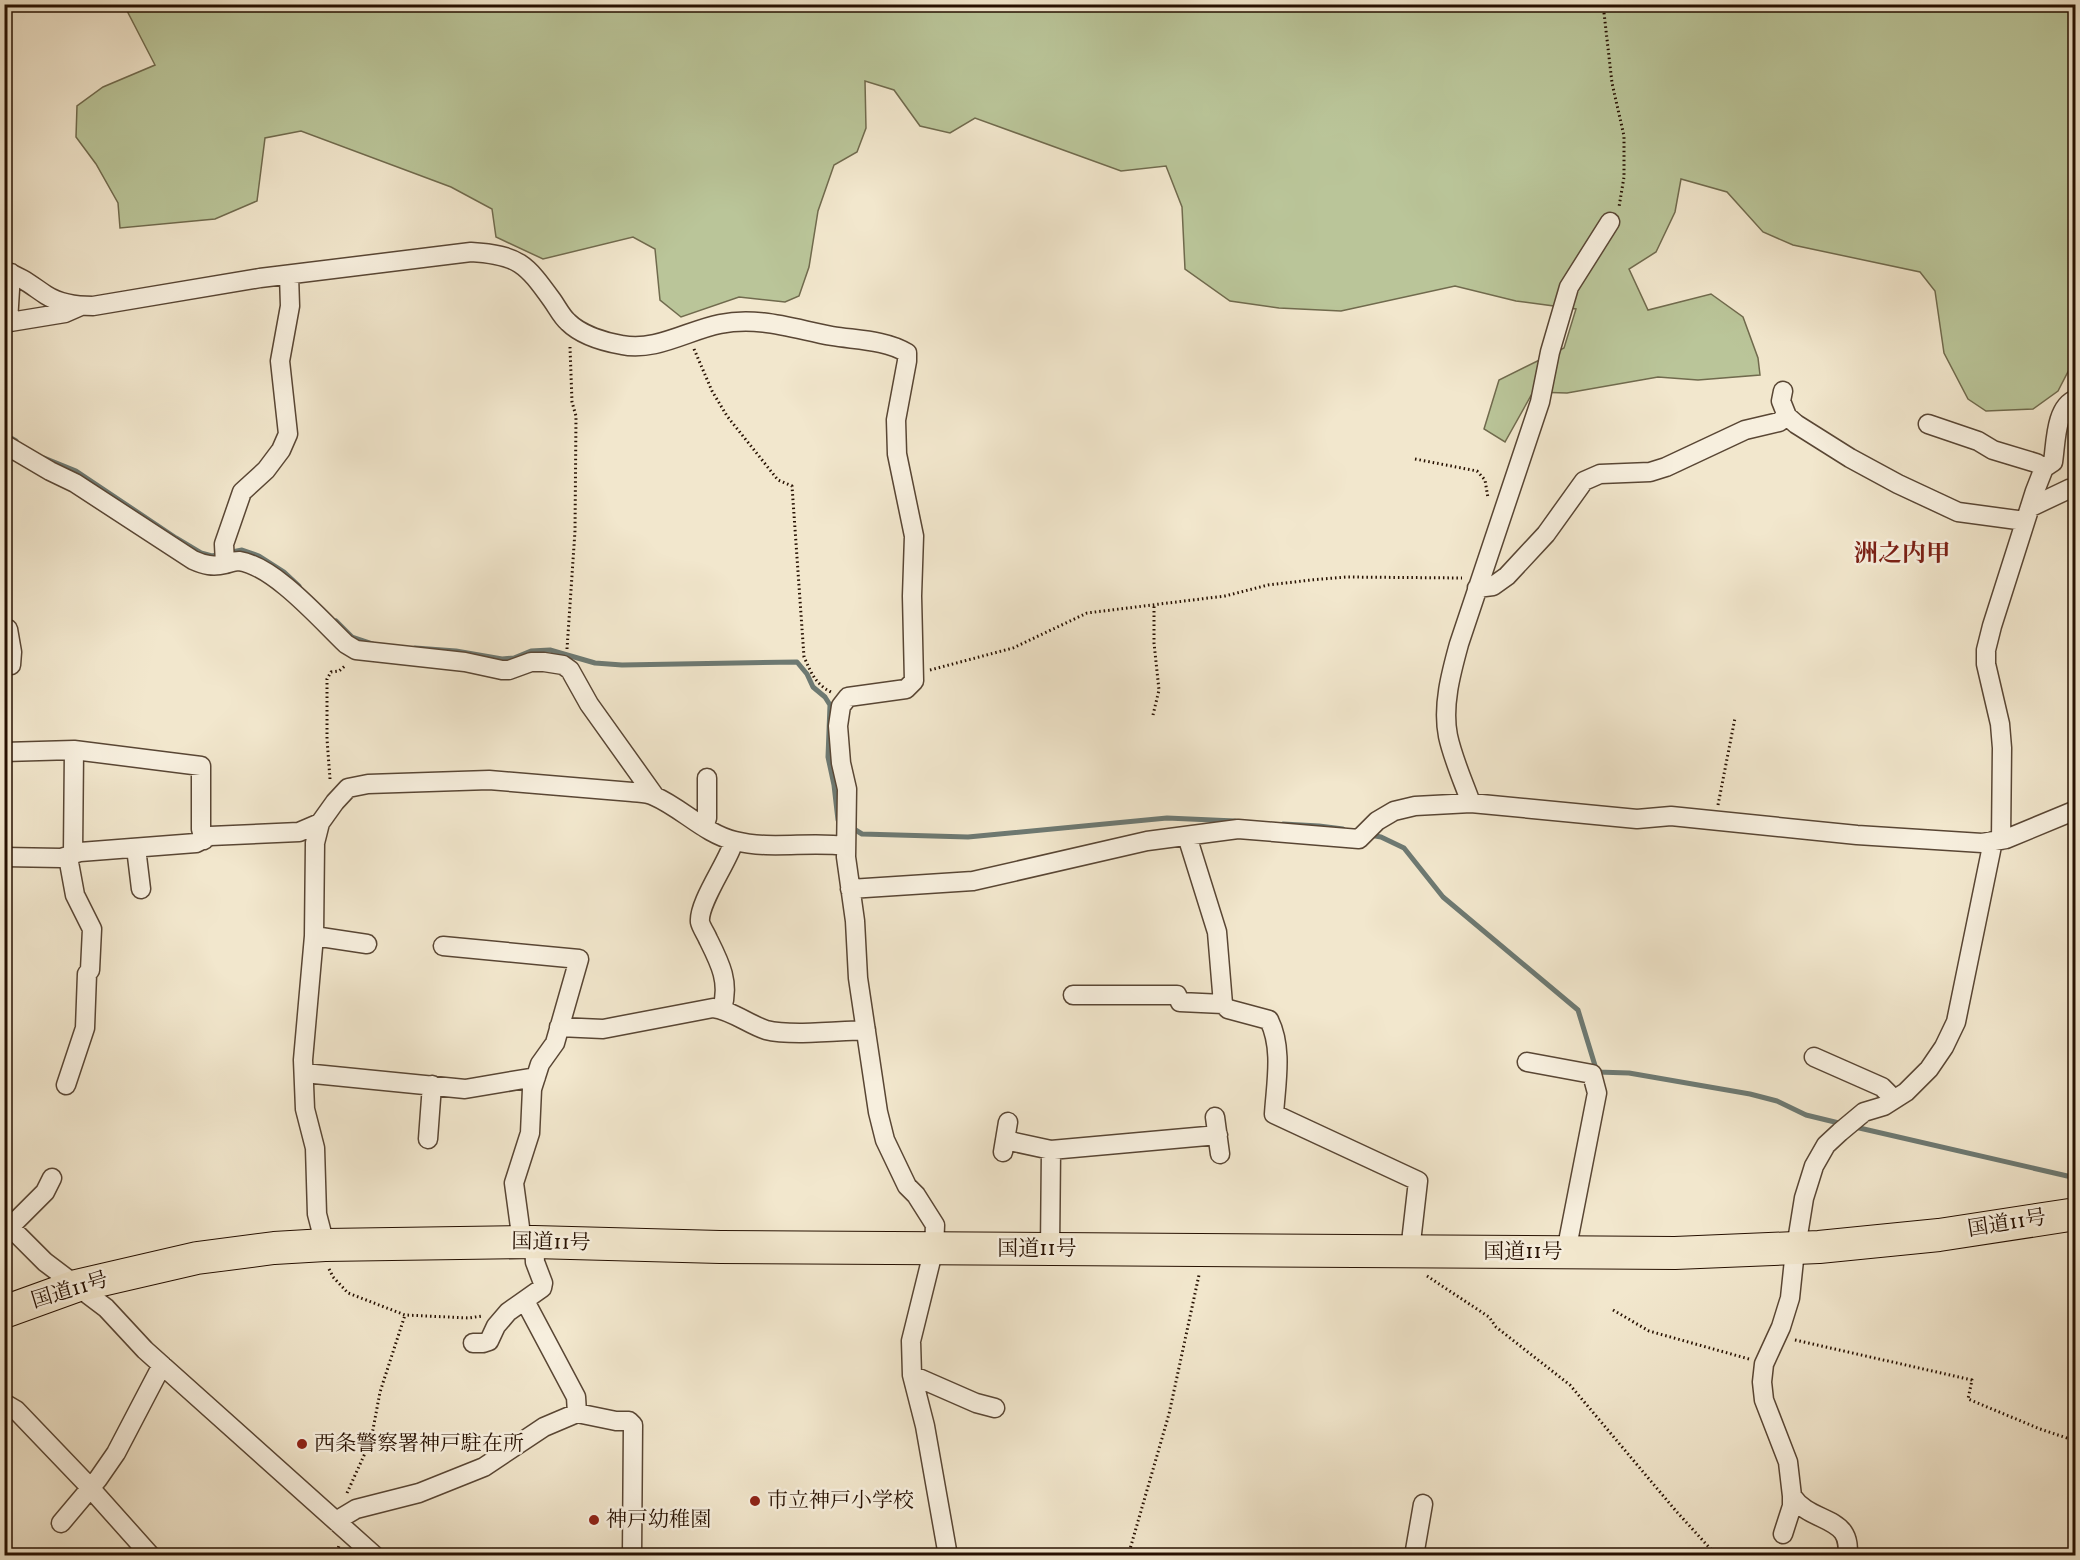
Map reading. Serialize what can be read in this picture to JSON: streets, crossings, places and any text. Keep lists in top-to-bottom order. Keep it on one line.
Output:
{"streets":{"highway":["国道11号"]},"districts":["洲之内甲"],"places":["西条警察署神戸駐在所","市立神戸小学校","神戸幼稚園"]}
